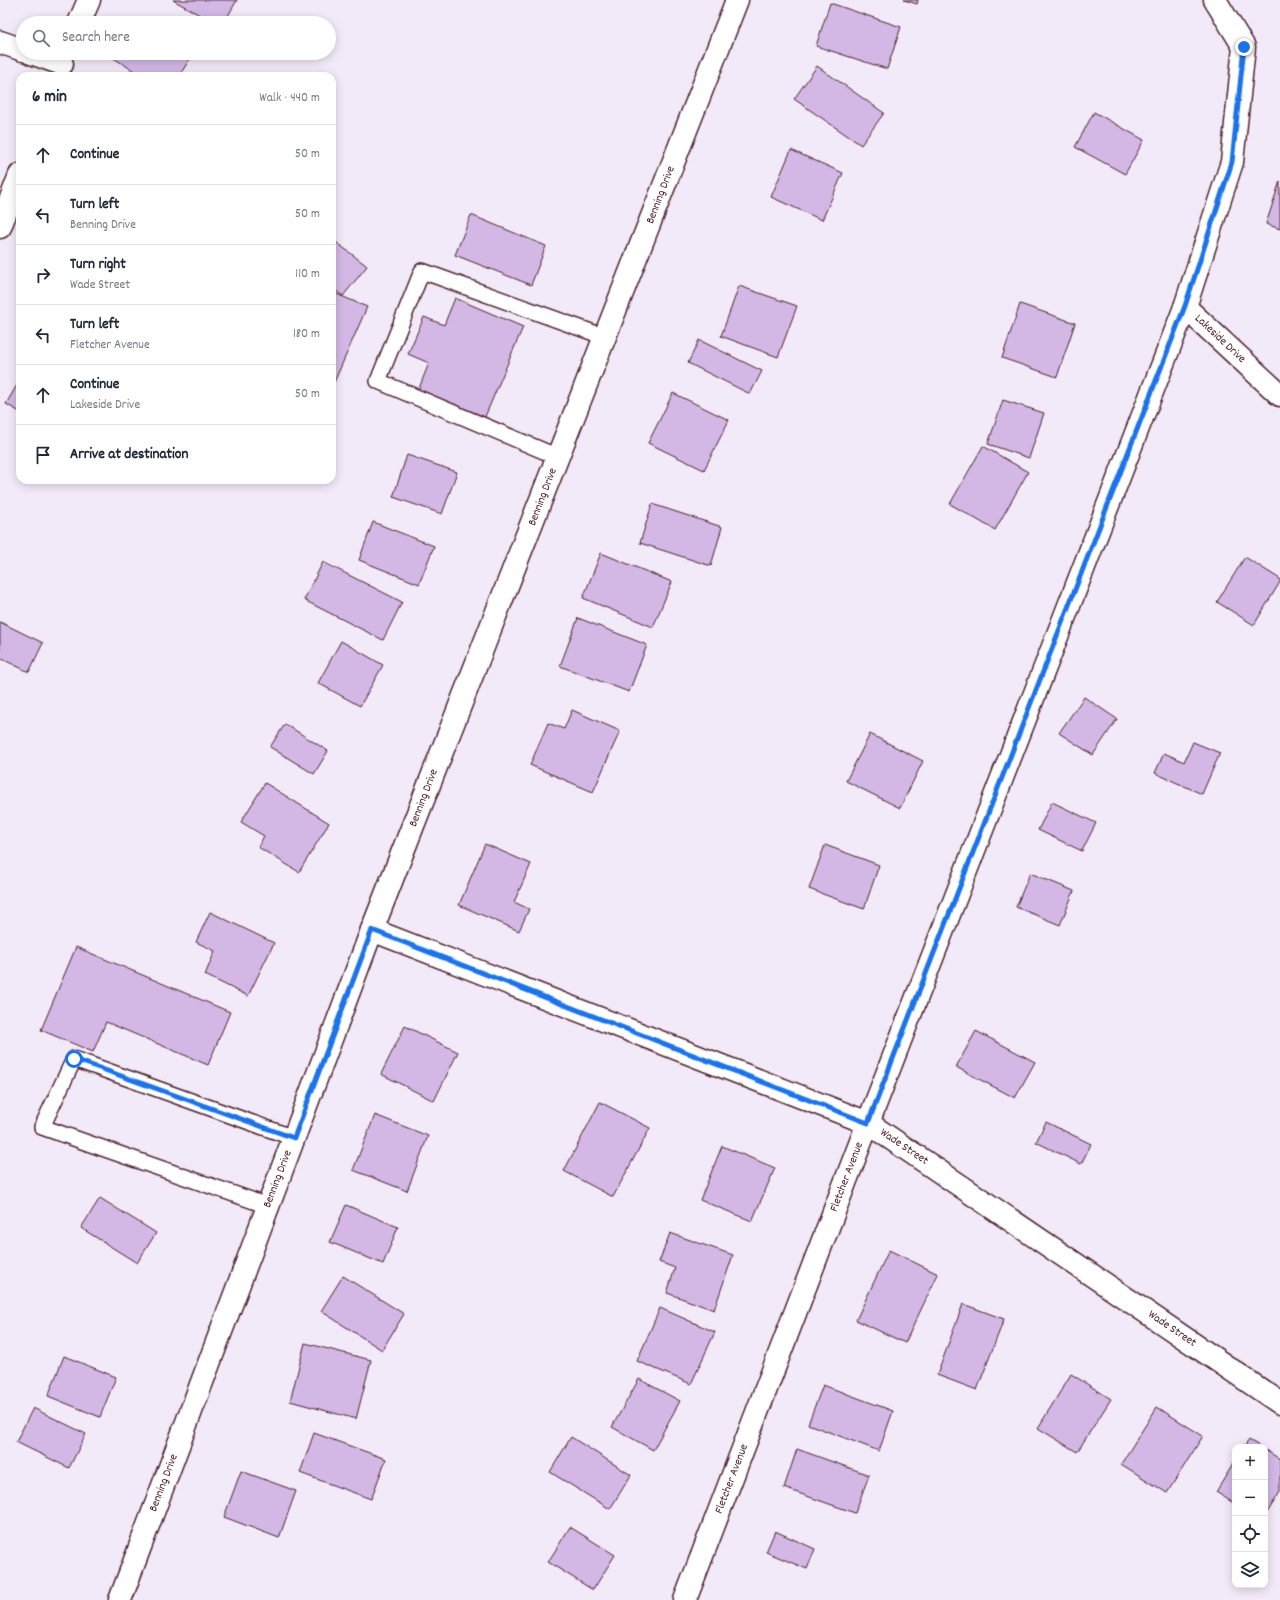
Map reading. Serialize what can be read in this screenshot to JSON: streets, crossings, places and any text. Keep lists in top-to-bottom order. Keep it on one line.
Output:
{"streets":{"street":["Benning Drive","Lakeside Drive","Wade Street","Fletcher Avenue"]},"crossings":[["Benning Drive","Wade Street"],["Lakeside Drive","Fletcher Avenue"],["Wade Street","Fletcher Avenue"]],"page":{"search":"Search here","heading":["6 min","Walk · 440 m"],"list":[["Continue","50 m"],["Turn left","Benning Drive","50 m"],["Turn right","Wade Street","110 m"],["Turn left","Fletcher Avenue","180 m"],["Continue","Lakeside Drive","50 m"],"Arrive at destination"],"map_buttons":["+","−"]}}
